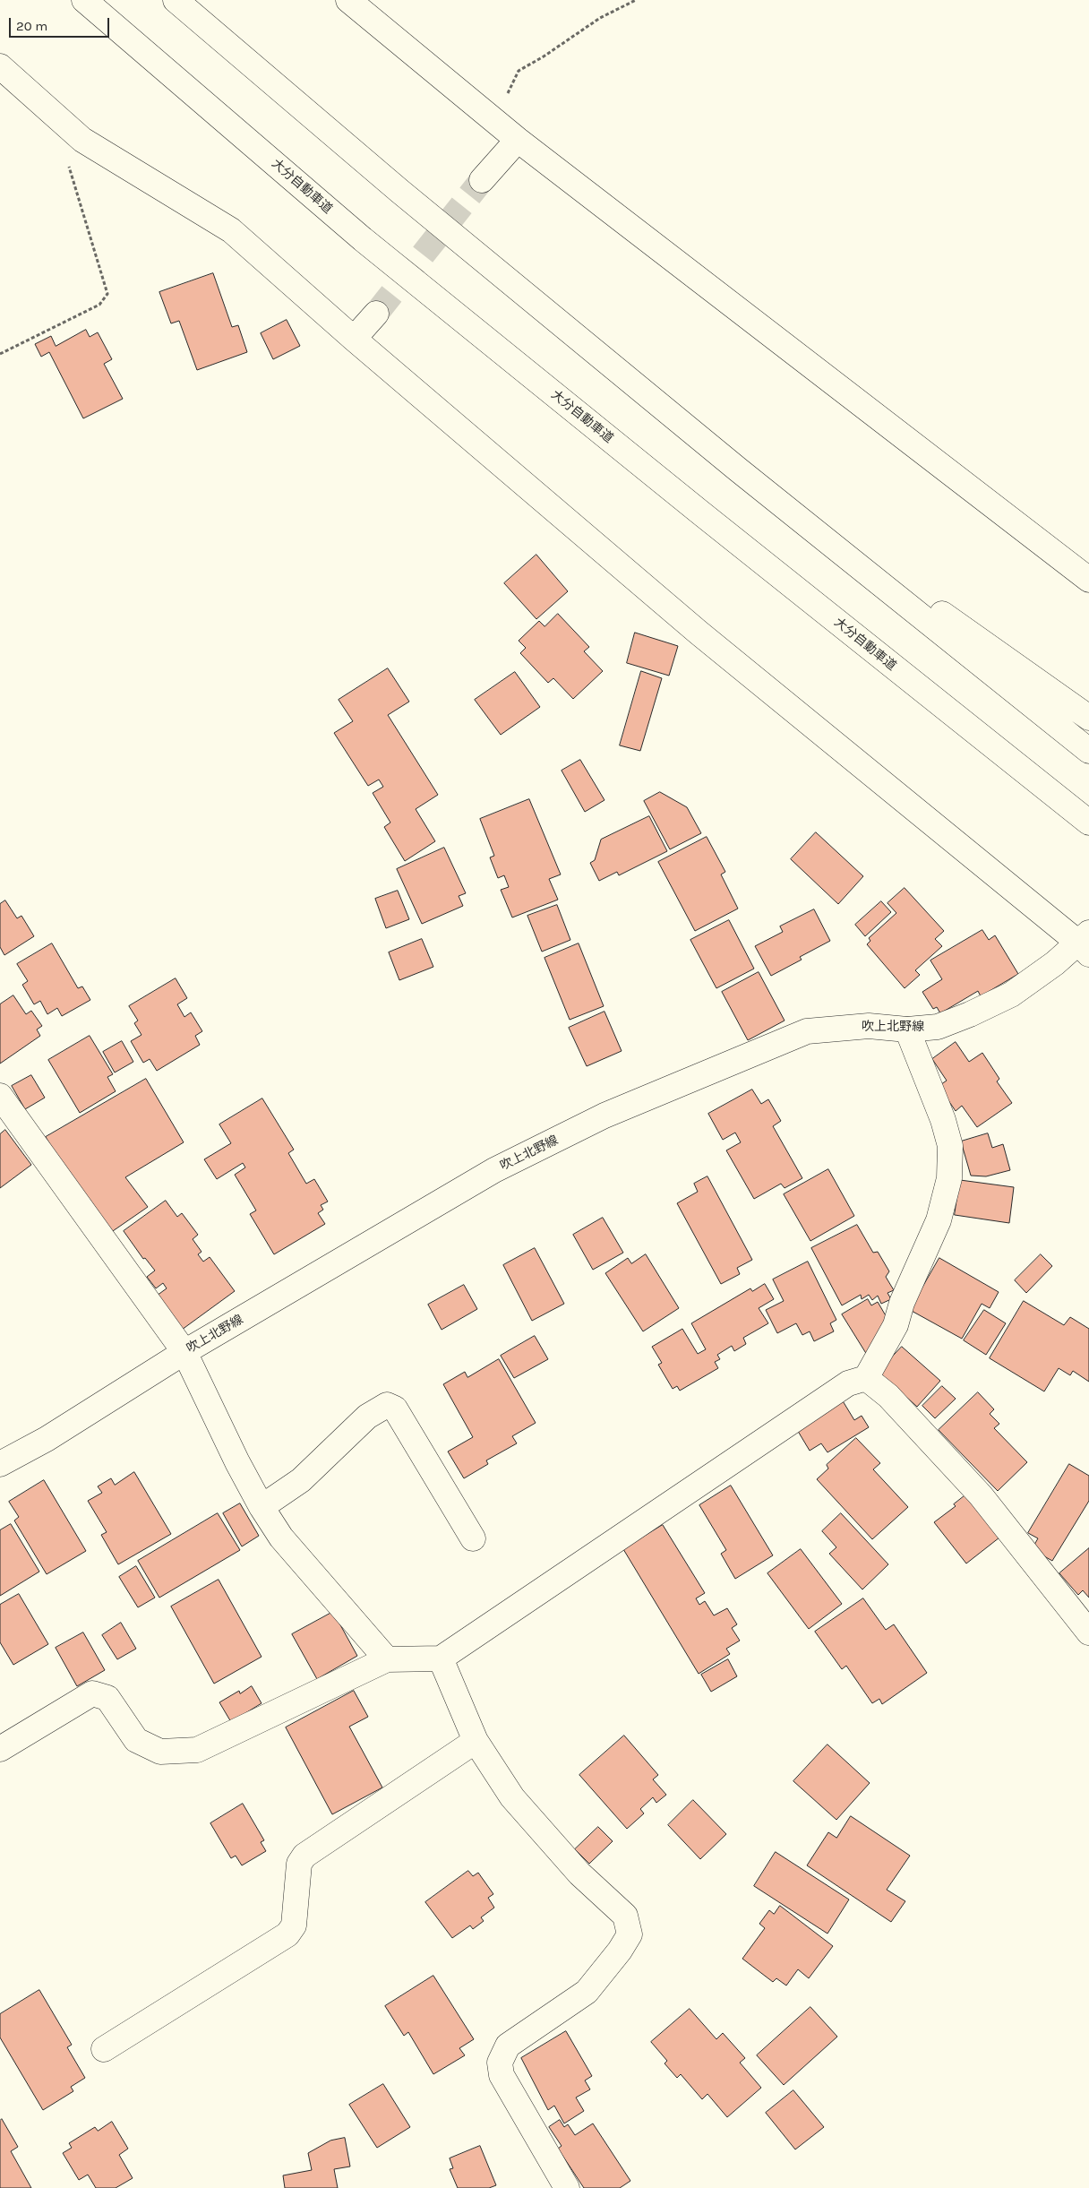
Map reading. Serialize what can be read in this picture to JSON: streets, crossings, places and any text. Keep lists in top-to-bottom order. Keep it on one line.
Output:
{"streets":{"main road":["大分自動車道","吹上北野線"]},"scale_bar":"20 m"}
